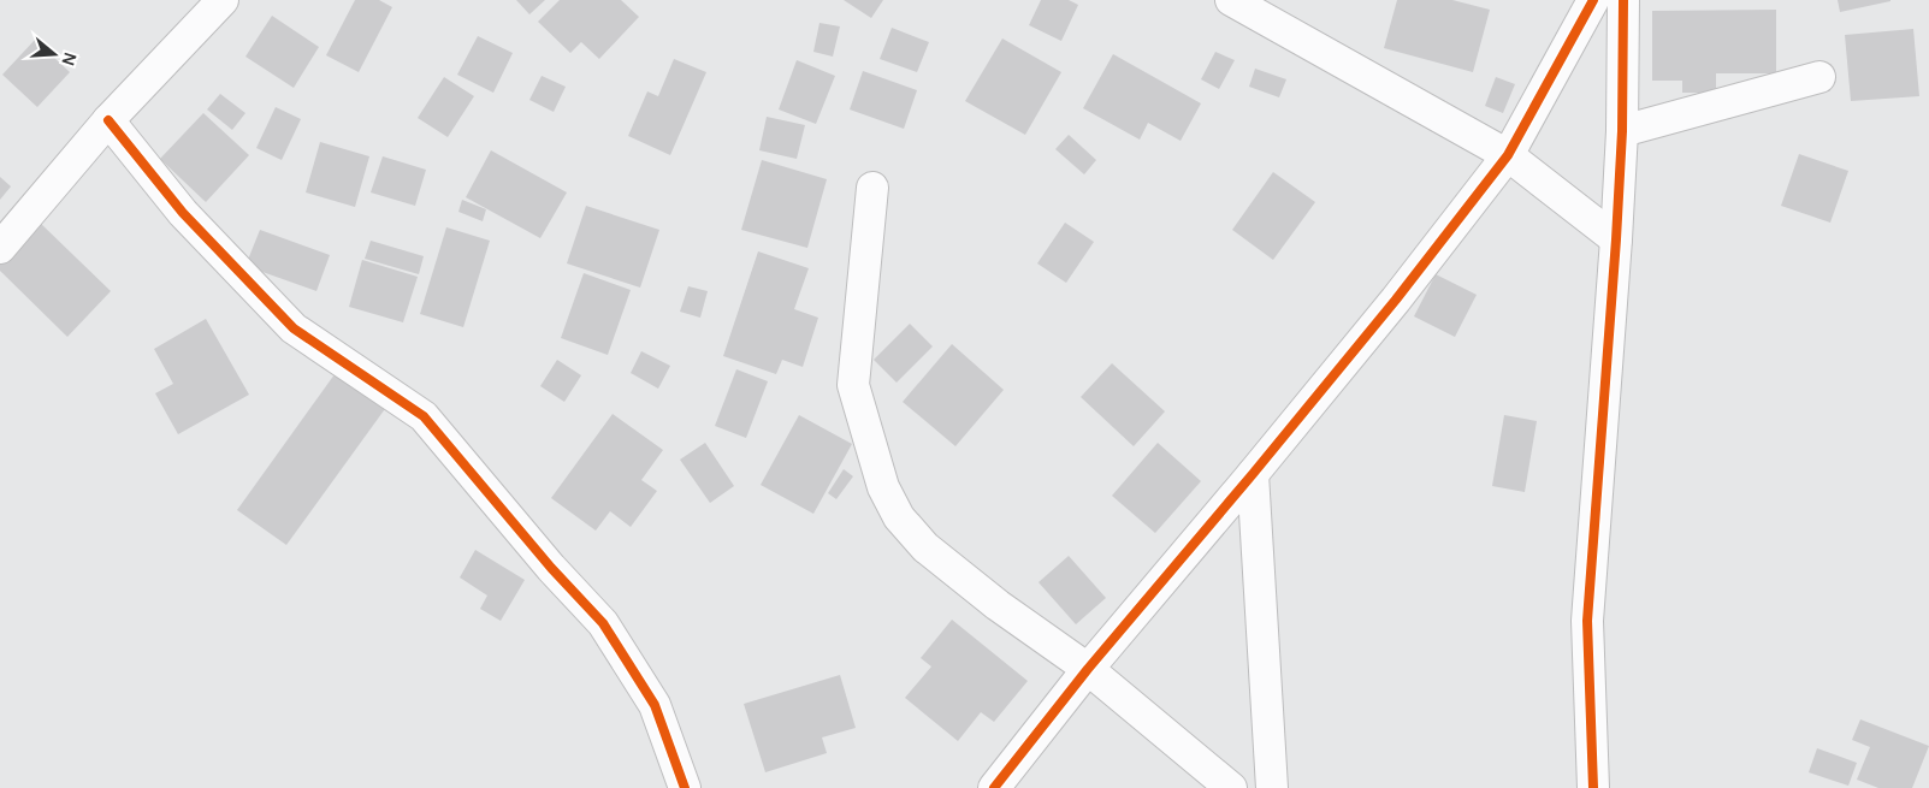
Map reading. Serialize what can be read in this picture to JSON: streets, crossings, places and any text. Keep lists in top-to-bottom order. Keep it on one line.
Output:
{"north":"right"}
